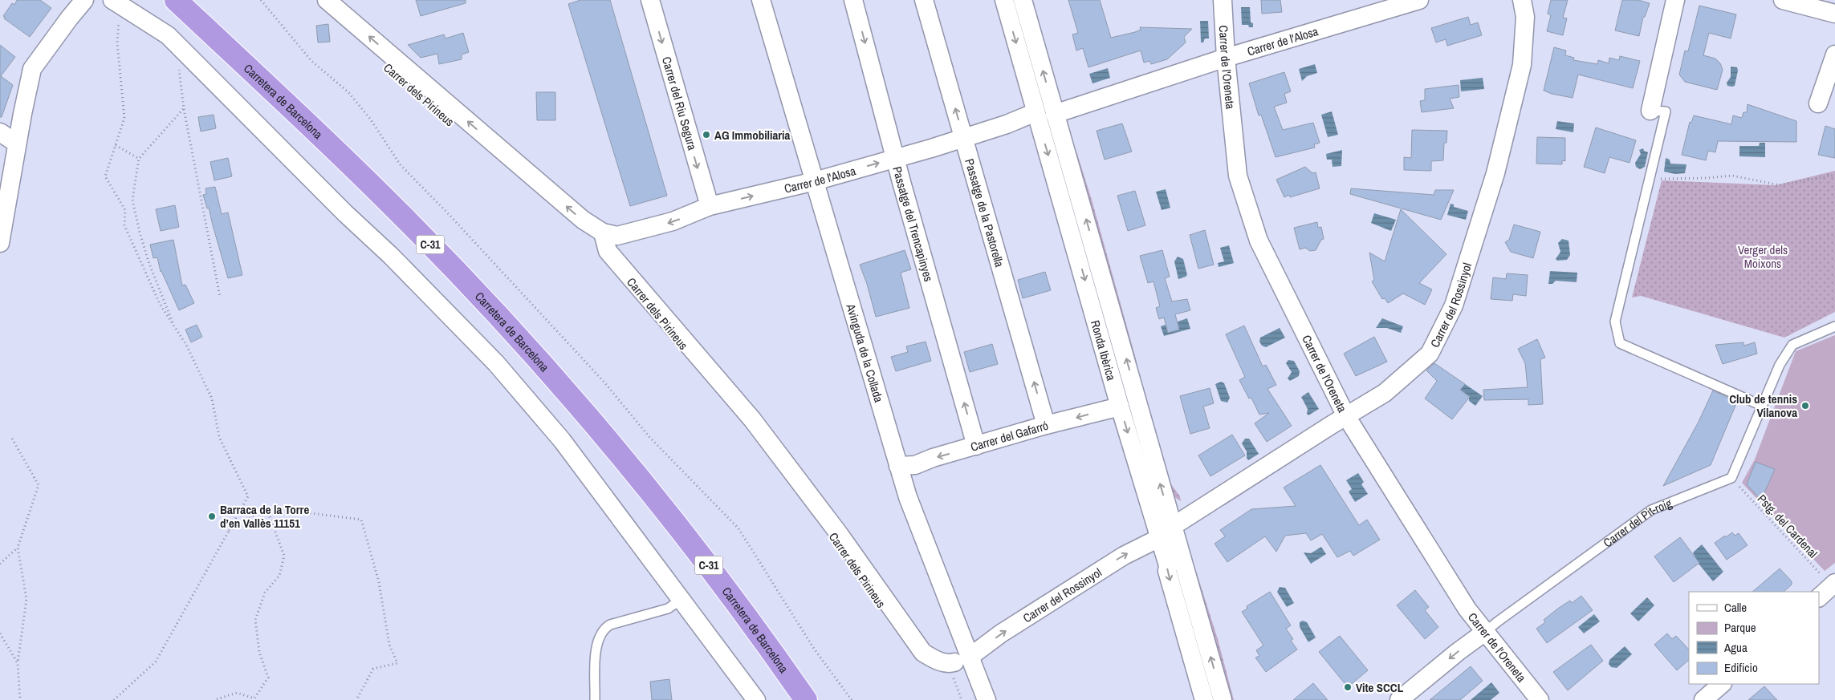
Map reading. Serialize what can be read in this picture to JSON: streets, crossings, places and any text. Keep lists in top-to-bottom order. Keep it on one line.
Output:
{"streets":{"highway":["Carretera de Barcelona","C-31"],"street":["Carrer de l'Alosa","Carrer de l'Oreneta","Carrer dels Pirineus","Carrer del Riu Segura","Passatge de la Pastorella","Passatge del Trencapinyes","Carrer del Rossinyol","Ronda Ibèrica","Avinguda de la Collada","Carrer del Gafarró","Carrer del Pit-roig"],"path":["Pstg. del Cardenal"]},"crossings":[["Carrer de l'Alosa","Carrer de l'Oreneta"],["Carrer de l'Alosa","Carrer dels Pirineus"],["Carrer de l'Alosa","Carrer del Riu Segura"],["Carrer de l'Alosa","Passatge de la Pastorella"],["Carrer de l'Alosa","Passatge del Trencapinyes"],["Carrer de l'Alosa","Ronda Ibèrica"],["Carrer de l'Alosa","Avinguda de la Collada"],["Carrer de l'Oreneta","Carrer del Rossinyol"],["Carrer de l'Oreneta","Carrer del Pit-roig"],["Carrer dels Pirineus","Carrer del Rossinyol"],["Carrer dels Pirineus","Avinguda de la Collada"],["Passatge de la Pastorella","Carrer del Gafarró"],["Passatge del Trencapinyes","Carrer del Gafarró"],["Carrer del Rossinyol","Ronda Ibèrica"],["Carrer del Rossinyol","Avinguda de la Collada"],["Ronda Ibèrica","Carrer del Gafarró"],["Avinguda de la Collada","Carrer del Gafarró"],["Carrer del Pit-roig","Pstg. del Cardenal"]],"one_way":["Carrer del Riu Segura","Passatge de la Pastorella","Carrer del Gafarró"],"parks":["Verger dels Moixons"],"places":["AG Immobiliaria","Club de tennis Vilanova","Barraca de la Torre d’en Vallès 11151","Vite SCCL"],"legend":["Calle","Parque","Agua","Edificio"]}
